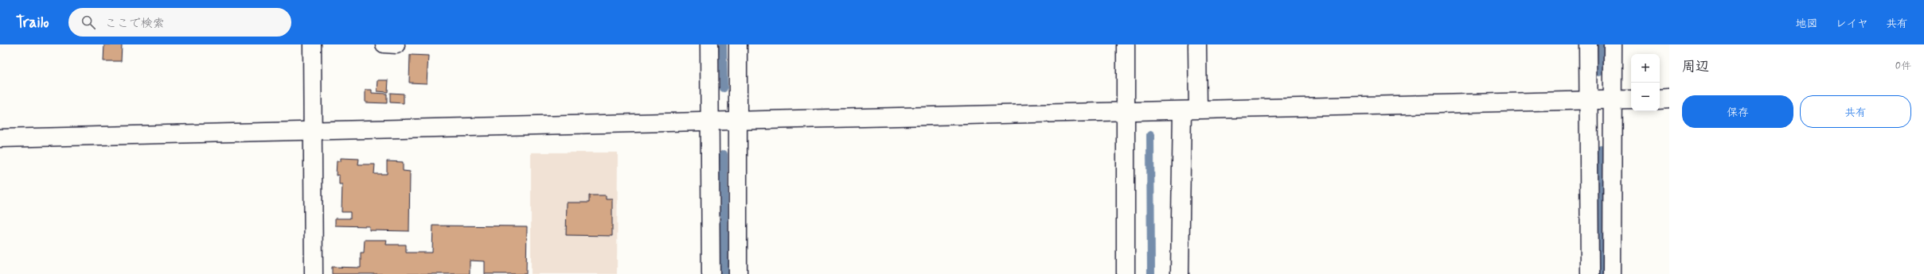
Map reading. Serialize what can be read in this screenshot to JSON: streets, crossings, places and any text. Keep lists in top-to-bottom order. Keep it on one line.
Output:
{"page":{"header":"Trailo","search":"ここで検索","nav":["地図","レイヤ","共有"],"heading":["周辺","0件"],"map_buttons":["+","−"],"buttons":["保存","共有"]}}
